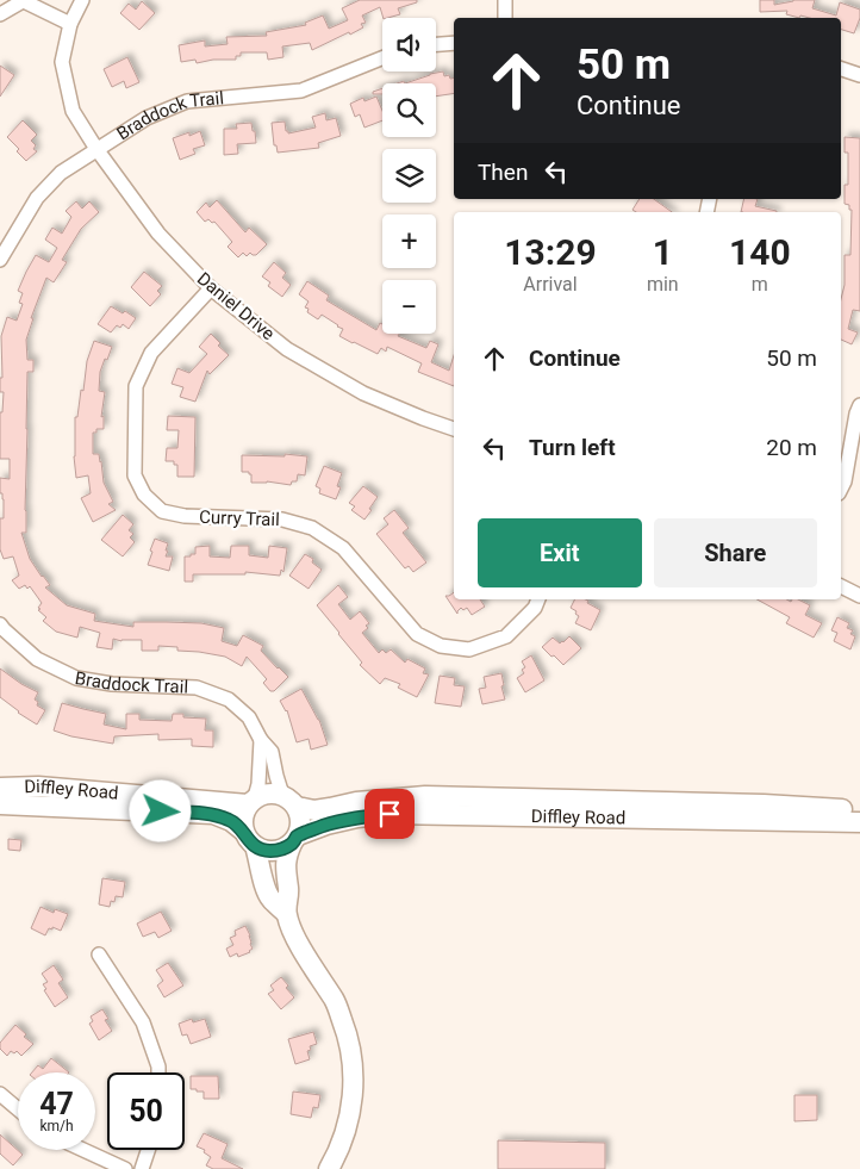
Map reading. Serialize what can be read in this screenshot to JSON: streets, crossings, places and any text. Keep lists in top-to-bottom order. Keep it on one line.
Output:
{"streets":{"main road":["Diffley Road"],"street":["Braddock Trail","Daniel Drive","Curry Trail"]},"crossings":[["Braddock Trail","Daniel Drive"],["Braddock Trail","Diffley Road"],["Daniel Drive","Curry Trail"]],"page":{"map_buttons":["+","−"],"turn":["50 m","Continue"],"then":"Then","eta":["13:29","Arrival","1","min","140","m"],"list":[{"name":"Continue","value":"50 m"},{"name":"Turn left","value":"20 m"}],"buttons":["Exit","Share"],"speed":"47 km/h","limit":"50"}}
